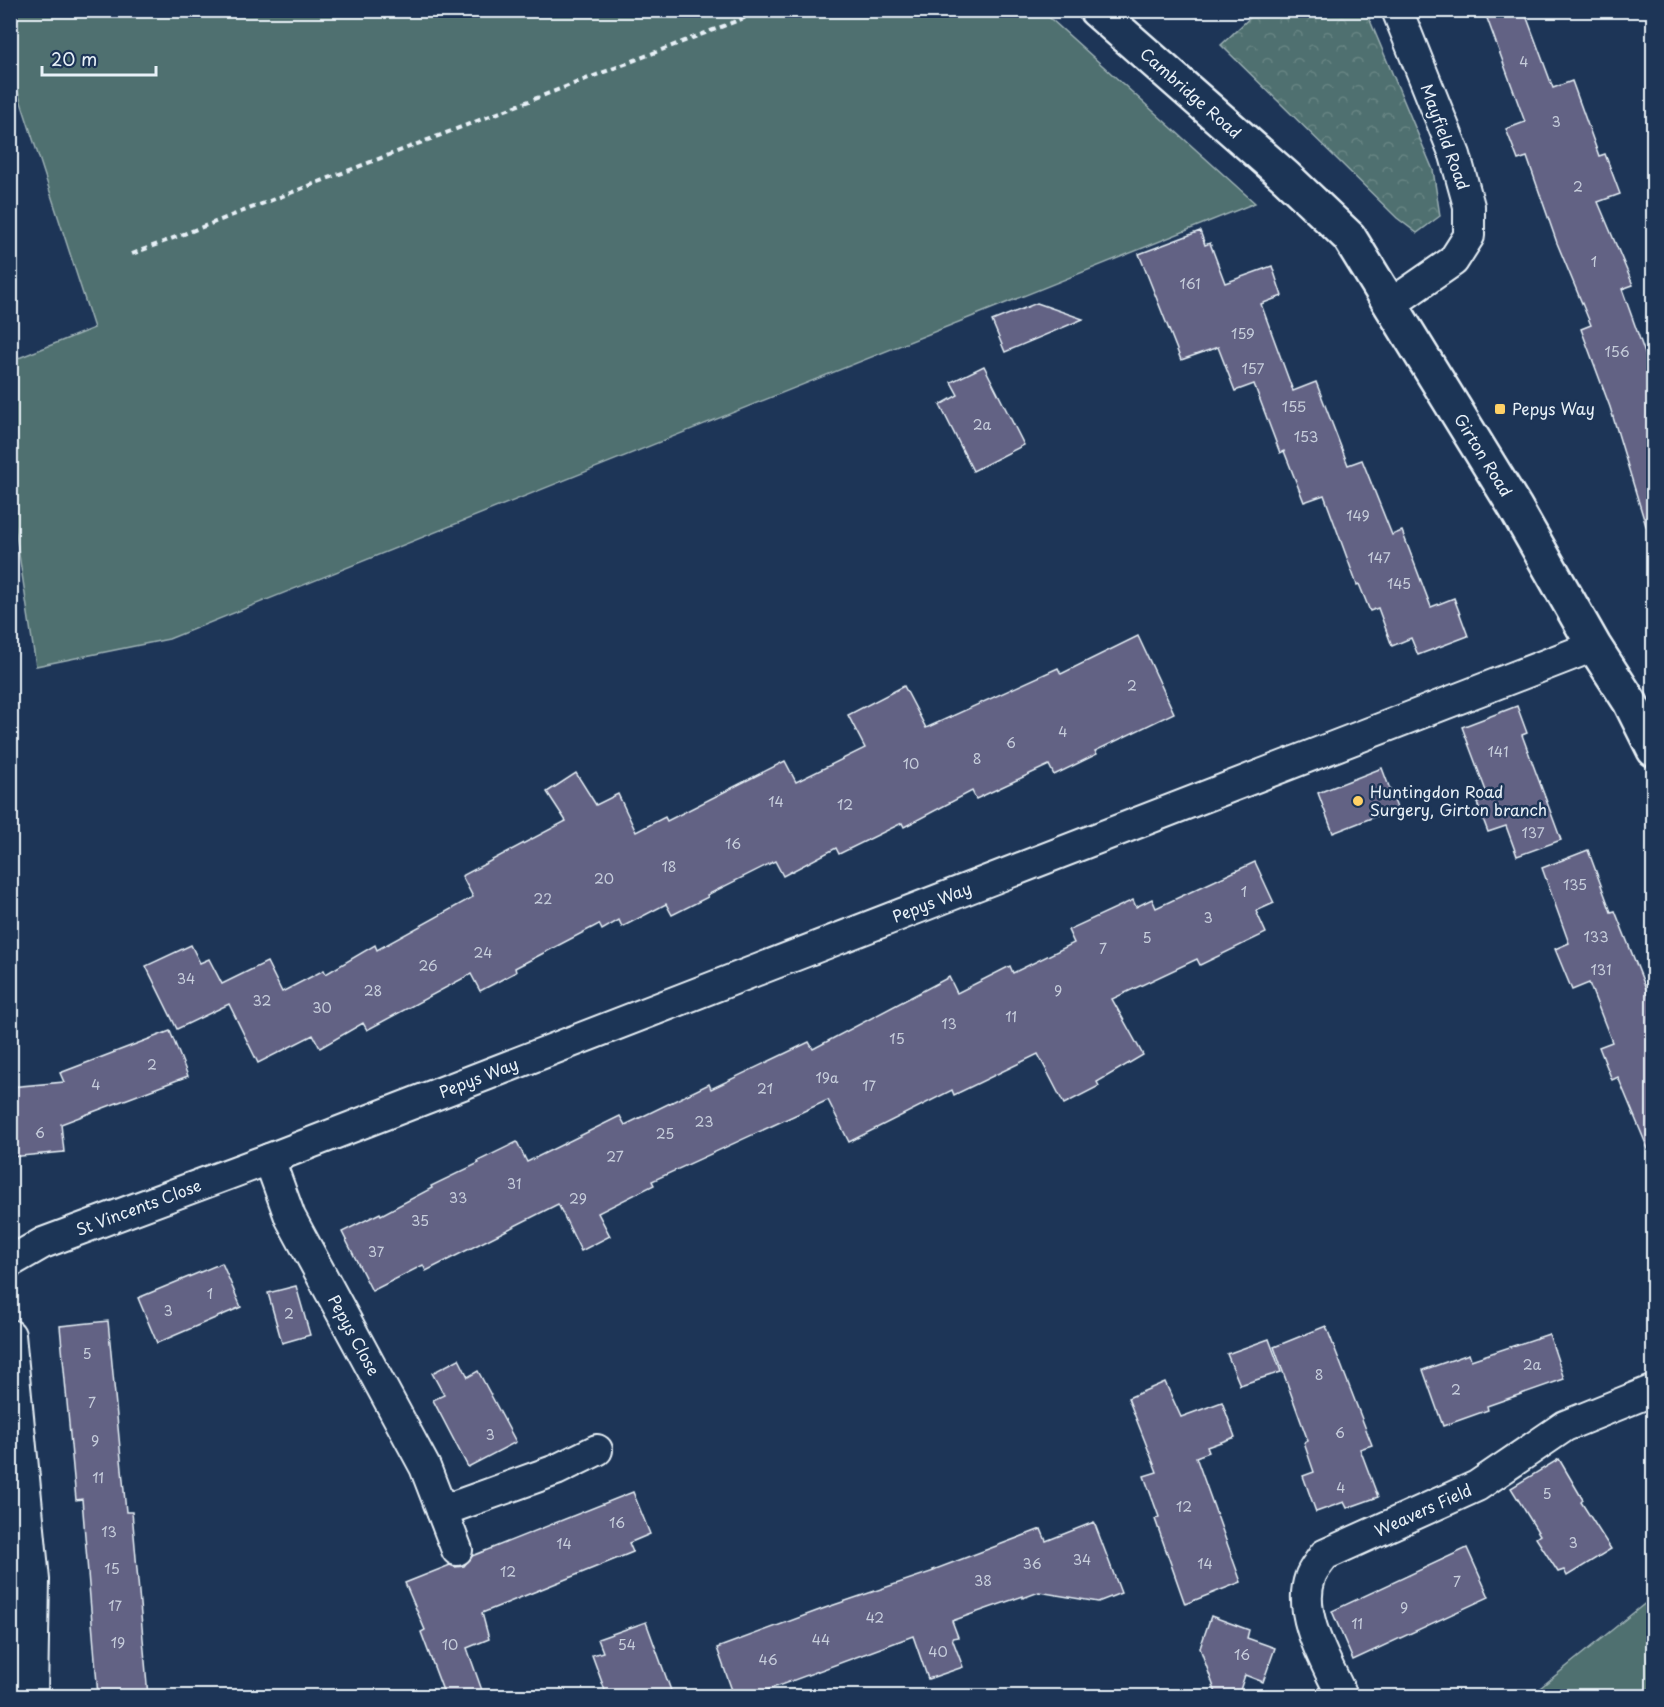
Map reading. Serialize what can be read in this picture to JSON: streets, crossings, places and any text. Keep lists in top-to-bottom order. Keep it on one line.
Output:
{"streets":{"street":["Cambridge Road","Mayfield Road","Girton Road","Pepys Way","St Vincents Close","Pepys Close","Weavers Field"]},"crossings":[["Cambridge Road","Girton Road"],["Mayfield Road","Girton Road"],["Girton Road","Pepys Way"],["Pepys Way","St Vincents Close"],["Pepys Way","Pepys Close"],["St Vincents Close","Pepys Close"]],"places":{"transit":["Pepys Way"],"other":["Huntingdon Road Surgery, Girton branch"]},"house_numbers":["4","3","2","1","161","159","156","157","155","2a","153","149","147","145","2","4","6","141","8","10","14","12","137","16","18","20","135","1","22","3","133","5","7","24","26","131","34","28","9","32","30","11","13","15","2","19a","4","17","21","23","6","25","27","31","33","29","35","37","1","3","2","5","2a","8","2","7","6","3","9","11","4","5","12","16","13","3","14","34","36","14","15","12","38","7","17","9","42","11","44","19","10","54","40","16","46"],"scale_bar":"20 m"}
